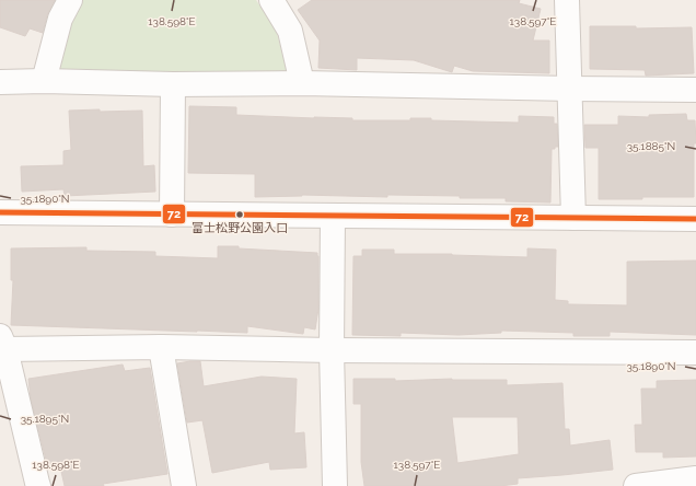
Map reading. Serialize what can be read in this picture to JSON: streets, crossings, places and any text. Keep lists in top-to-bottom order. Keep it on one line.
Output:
{"places":["富士松野公園入口"],"lines":["transit line 72"],"coordinates":["138.598°E","138.597°E","35.1885°N","35.1890°N","35.1895°N"]}
